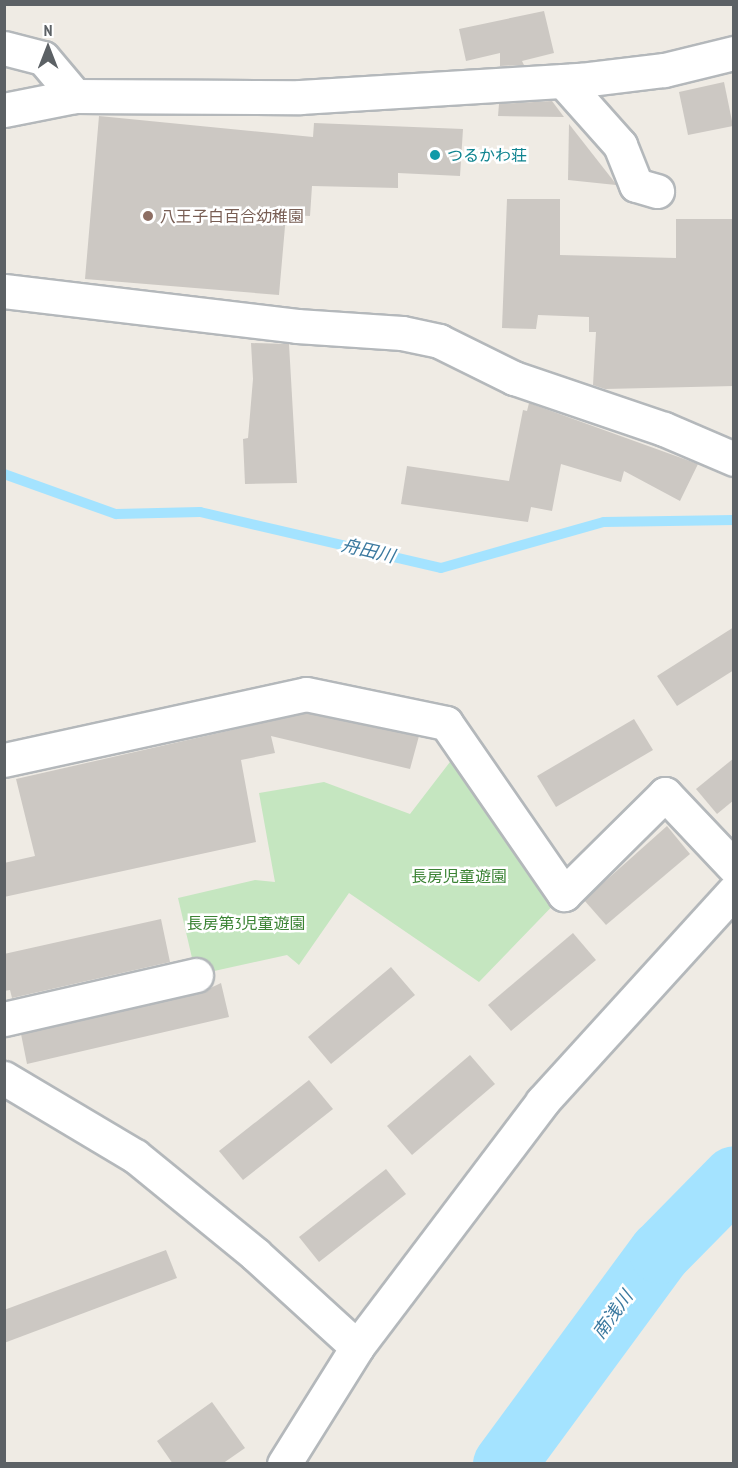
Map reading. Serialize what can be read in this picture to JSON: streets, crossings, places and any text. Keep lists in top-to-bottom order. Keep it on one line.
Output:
{"water":["舟田川","南浅川"],"parks":["長房児童遊園","長房第3児童遊園"],"places":["つるかわ荘","八王子白百合幼稚園"],"north":"top"}
